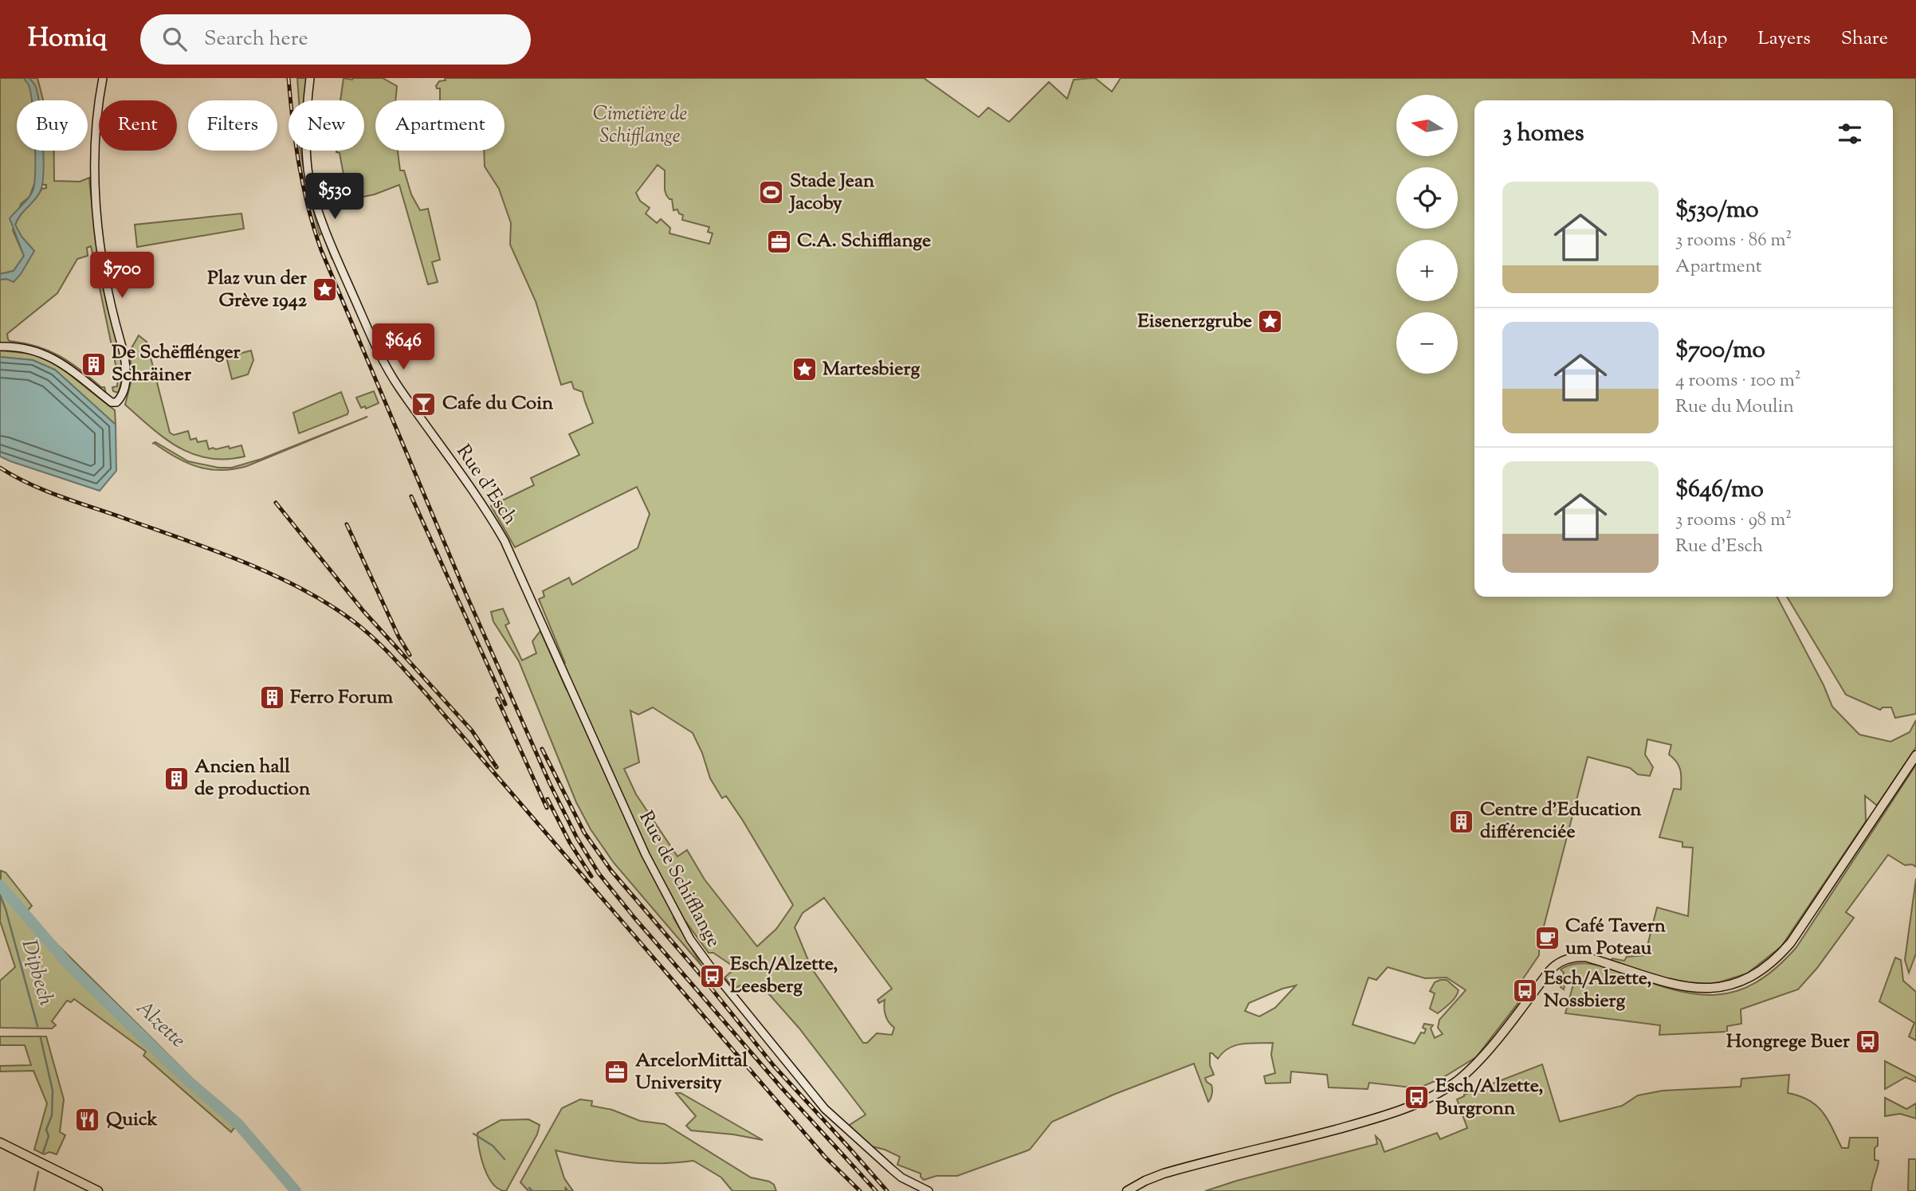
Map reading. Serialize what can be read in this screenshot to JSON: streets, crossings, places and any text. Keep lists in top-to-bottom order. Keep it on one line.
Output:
{"streets":{"street":["Rue d'Esch","Rue de Schifflange"]},"crossings":[["Rue d'Esch","Rue de Schifflange"]],"water":["Dipbech","Alzette"],"parks":["Cimetière de Schifflange"],"places":{"sports":["Stade Jean Jacoby"],"office":["C.A. Schifflange","ArcelorMittal University"],"place":["Plaz vun der Grève 1942","Eisenerzgrube","Martesbierg"],"building":["De Schëfflénger Schräiner","Ferro Forum","Ancien hall de production","Centre d'Education différenciée"],"bar":["Cafe du Coin"],"cafe":["Café Tavern um Poteau"],"bus stop":["Esch/Alzette, Leesberg","Esch/Alzette, Nossbierg","Hongrege Buer","Esch/Alzette, Burgronn"],"restaurant":["Quick"]},"north":"left","page":{"header":"Homiq","search":"Search here","nav":["Map","Layers","Share"],"map_buttons":["+","−"],"chip":["Buy","Rent","Filters","New","Apartment"],"heading":"3 homes","list":[{"name":"$530/mo","note":"3 rooms · 86 m² · Apartment"},{"name":"$700/mo","note":"4 rooms · 100 m² · Rue du Moulin"},{"name":"$646/mo","note":"3 rooms · 98 m² · Rue d'Esch"}],"price":["$530","$700","$646"]}}
